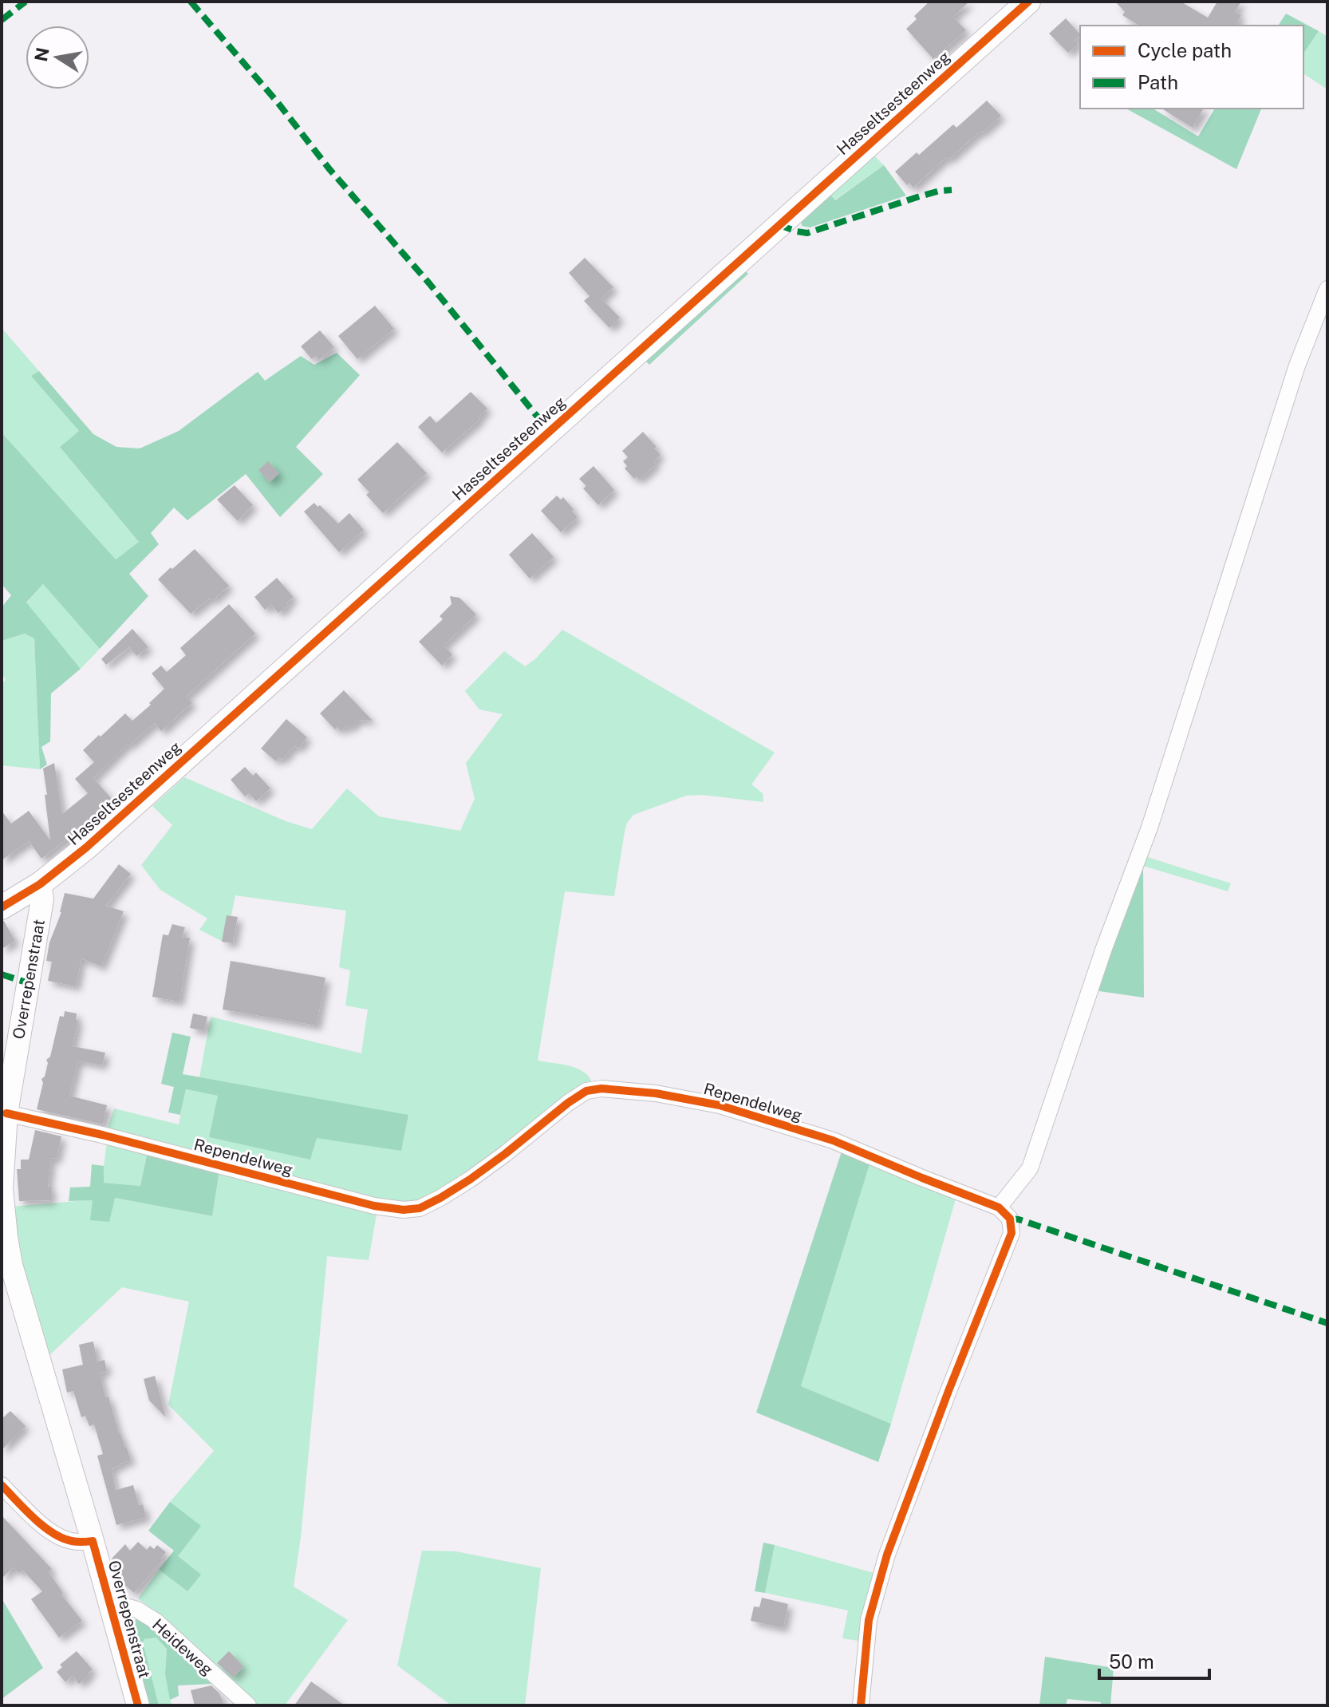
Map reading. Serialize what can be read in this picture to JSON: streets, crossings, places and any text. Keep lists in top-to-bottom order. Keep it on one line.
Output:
{"streets":{"main road":["Hasseltsesteenweg"],"street":["Overrepenstraat","Rependelweg","Heideweg"]},"crossings":[["Hasseltsesteenweg","Overrepenstraat"],["Overrepenstraat","Rependelweg"],["Overrepenstraat","Heideweg"]],"legend":["Cycle path","Path"],"scale_bar":"50 m","north":"left"}
